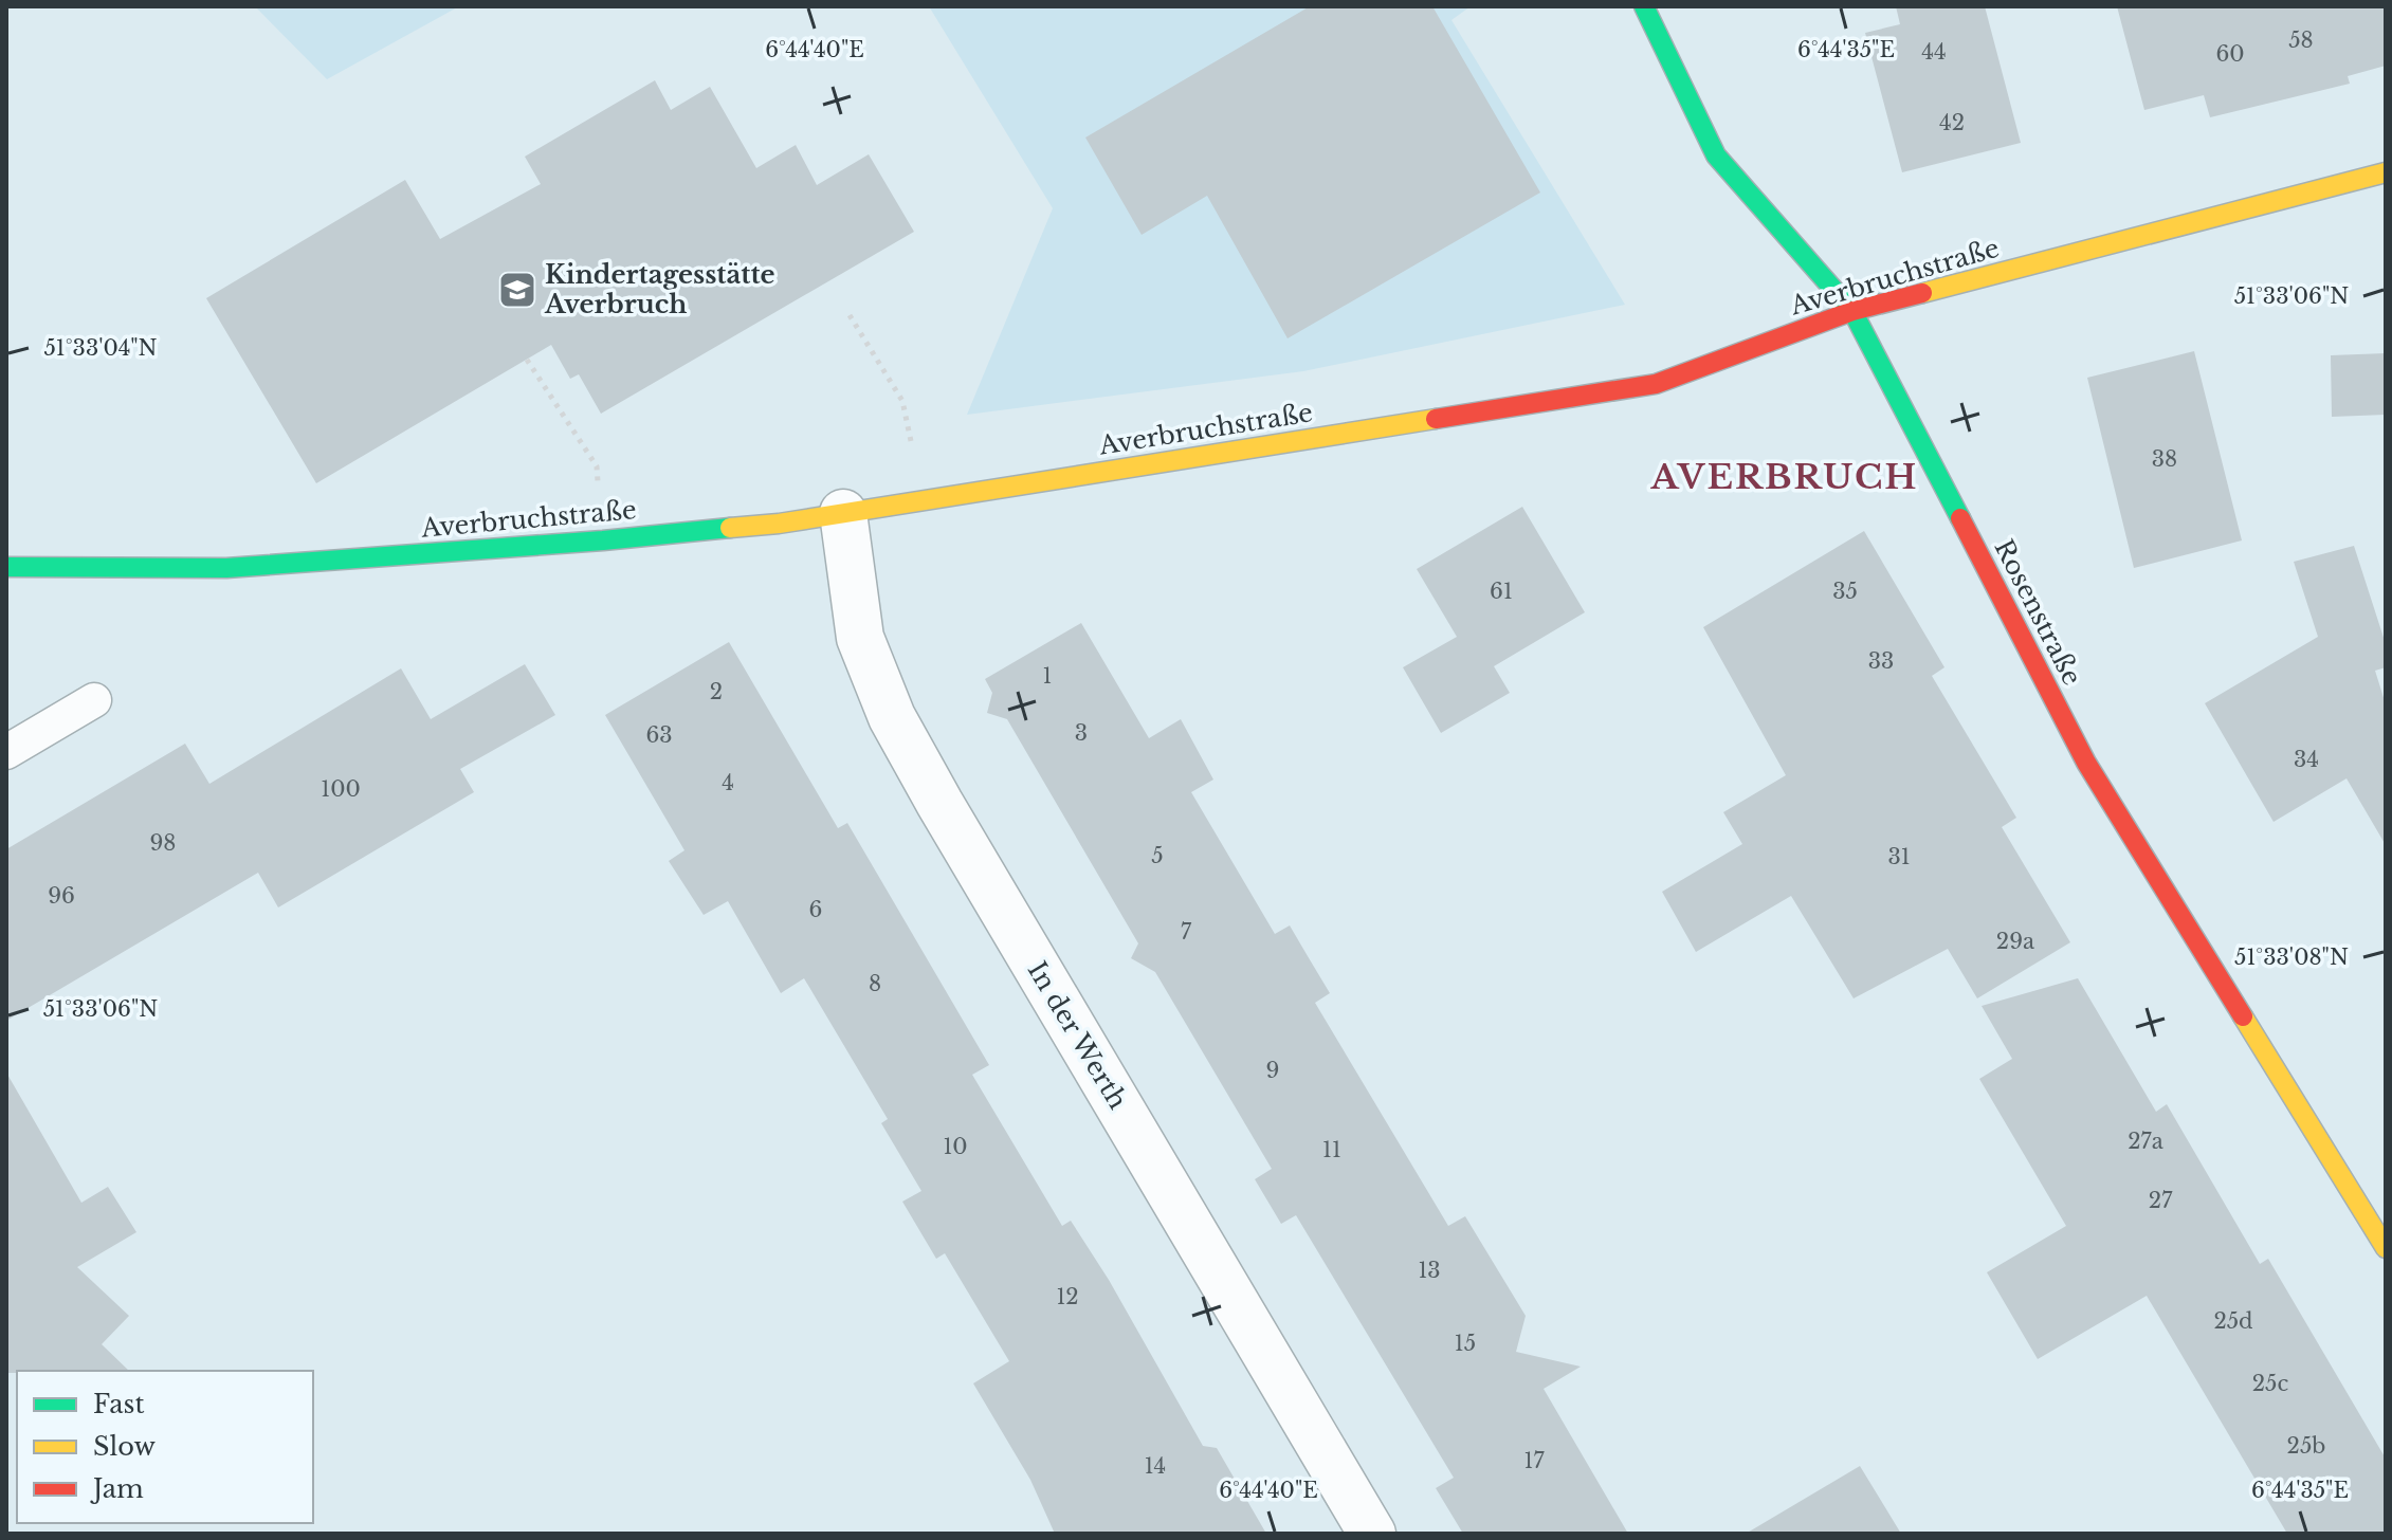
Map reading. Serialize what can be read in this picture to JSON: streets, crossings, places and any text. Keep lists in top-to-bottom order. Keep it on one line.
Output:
{"streets":{"street":["Averbruchstraße","Rosenstraße","In der Werth"]},"crossings":[["Averbruchstraße","Rosenstraße"],["Averbruchstraße","In der Werth"]],"districts":["AVERBRUCH"],"places":{"school or university":["Kindertagesstätte Averbruch"]},"house_numbers":["58","44","60","42","38","61","35","33","1","2","3","63","34","4","100","98","5","31","96","6","7","29a","8","9","27a","10","11","27","13","12","25d","15","25c","25b","17","14"],"legend":["Fast","Slow","Jam"],"coordinates":["6°44'40\"E","6°44'35\"E","51°33'06\"N","51°33'04\"N","51°33'08\"N"]}
